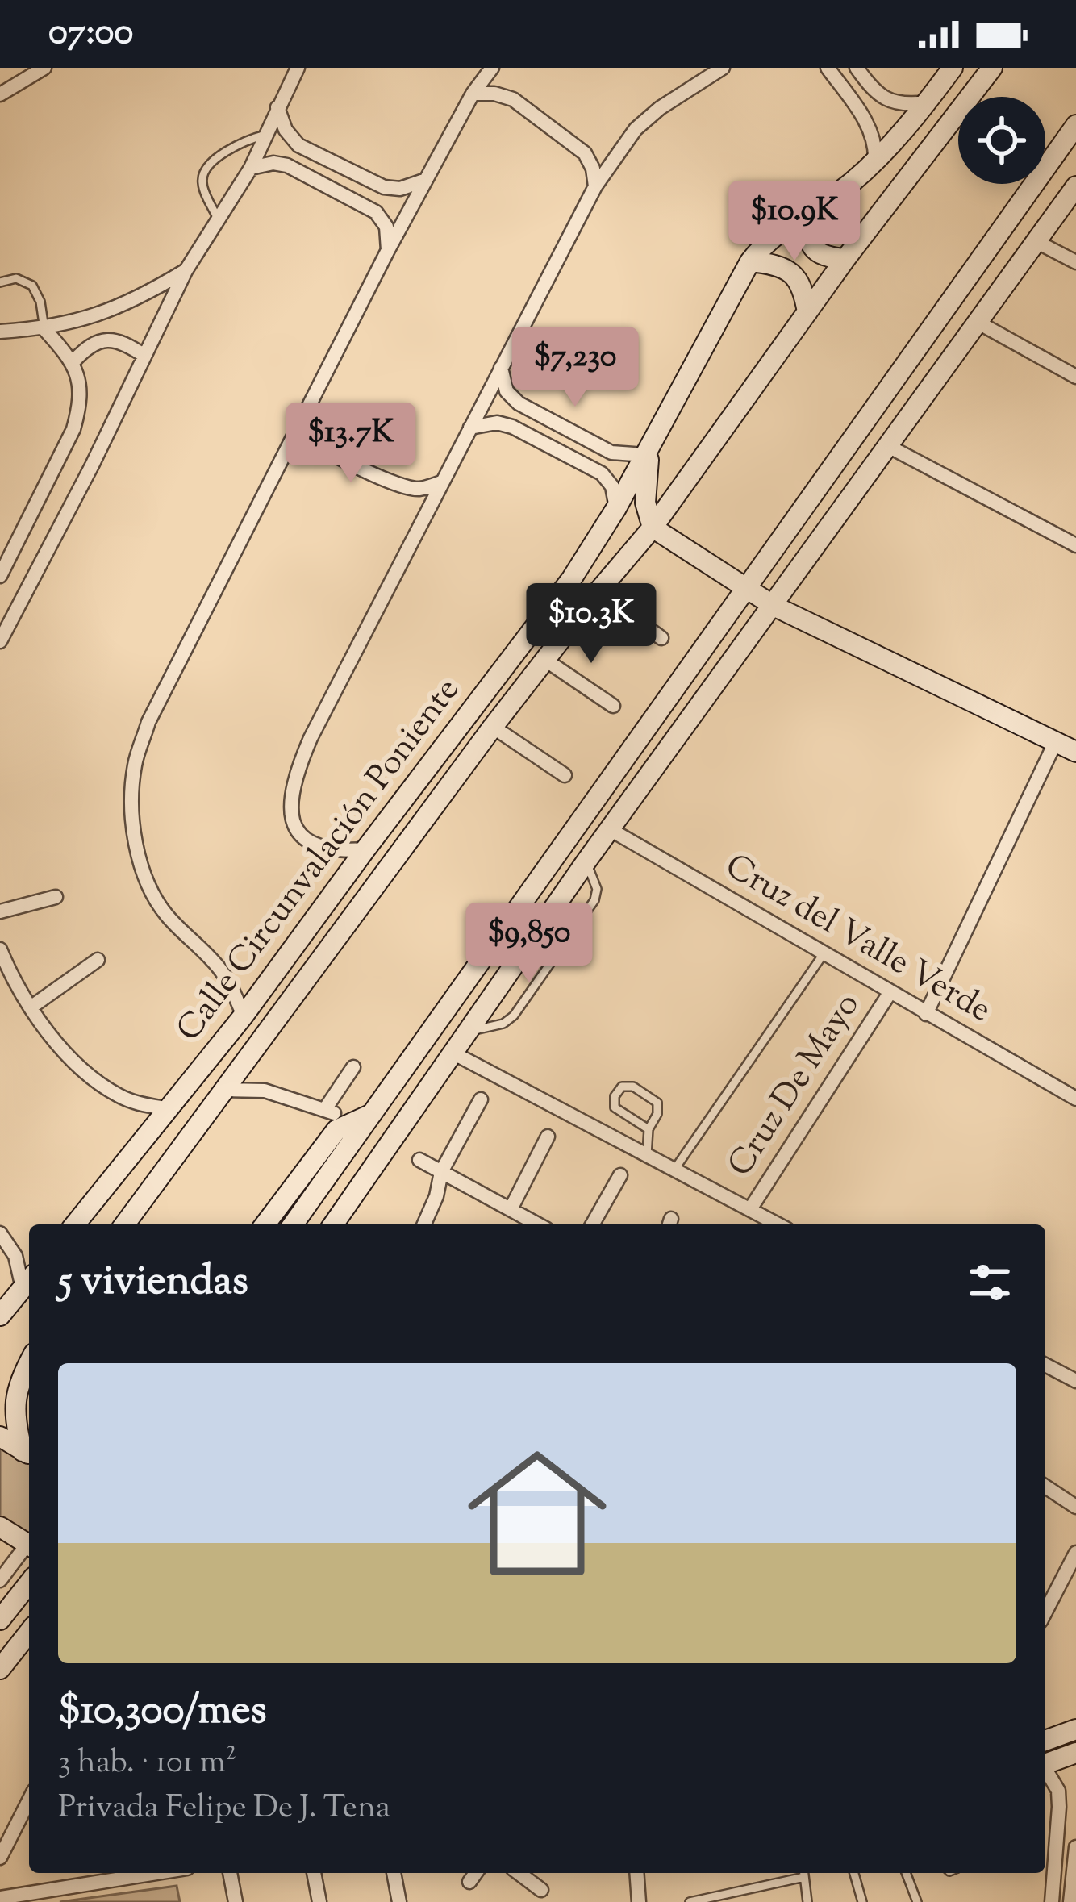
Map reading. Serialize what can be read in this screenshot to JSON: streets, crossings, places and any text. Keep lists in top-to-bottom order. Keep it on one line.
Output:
{"streets":{"main road":["Calle Circunvalación Poniente"],"street":["Cruz del Valle Verde","Cruz De Mayo"]},"crossings":[["Cruz del Valle Verde","Cruz De Mayo"]],"page":{"status":"07:00","price":["$10.9K","$7,230","$13.7K","$10.3K","$9,850"],"heading":"5 viviendas","list":[{"name":"$10,300/mes","note":"3 hab. · 101 m² · Privada Felipe De J. Tena"}]}}
